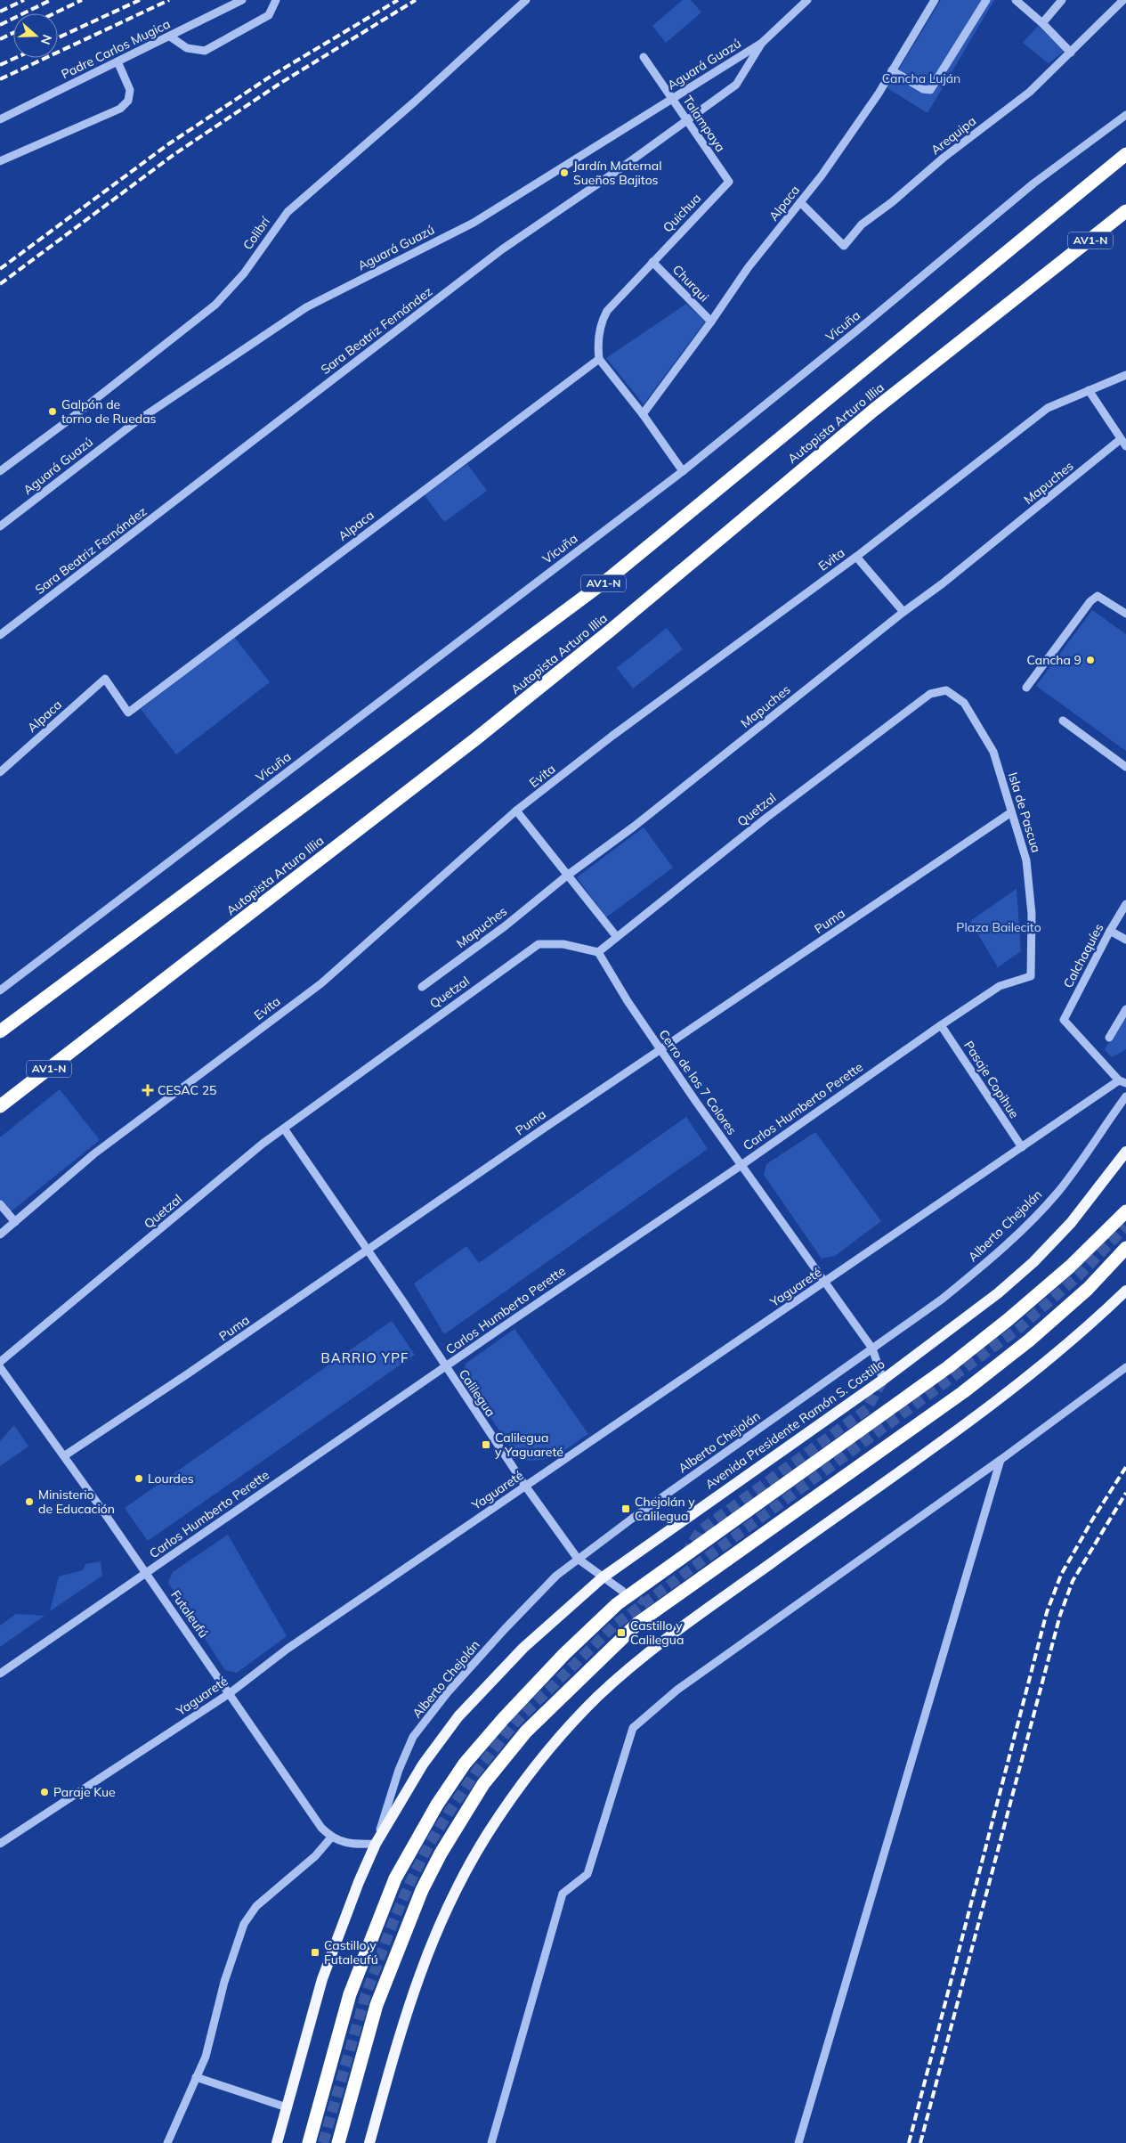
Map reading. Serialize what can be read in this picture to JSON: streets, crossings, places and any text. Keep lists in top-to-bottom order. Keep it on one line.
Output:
{"streets":{"highway":["AV1-N","Autopista Arturo Illia"],"main road":["Avenida Presidente Ramón S. Castillo"],"street":["Padre Carlos Mugica","Aguará Guazú","Talampaya","Arequipa","Alpaca","Quichua","Colibrí","Churqui","Vicuña","Sara Beatriz Fernández","Mapuches","Evita","Quetzal","Isla de Pascua","Puma","Calchaquíes","Pasaje Copihue","Cerro de los 7 Colores","Carlos Humberto Perette","Alberto Chejolán","Yaguareté","Calilegua","Futaleufú"]},"crossings":[["Aguará Guazú","Talampaya"],["Aguará Guazú","Sara Beatriz Fernández"],["Talampaya","Quichua"],["Talampaya","Sara Beatriz Fernández"],["Arequipa","Alpaca"],["Alpaca","Quichua"],["Alpaca","Churqui"],["Quichua","Churqui"],["Quetzal","Isla de Pascua"],["Quetzal","Cerro de los 7 Colores"],["Quetzal","Calilegua"],["Isla de Pascua","Puma"],["Isla de Pascua","Carlos Humberto Perette"],["Puma","Cerro de los 7 Colores"],["Puma","Calilegua"],["Puma","Futaleufú"],["Calchaquíes","Yaguareté"],["Pasaje Copihue","Carlos Humberto Perette"],["Pasaje Copihue","Yaguareté"],["Cerro de los 7 Colores","Carlos Humberto Perette"],["Cerro de los 7 Colores","Alberto Chejolán"],["Cerro de los 7 Colores","Yaguareté"],["Cerro de los 7 Colores","Avenida Presidente Ramón S. Castillo"],["Carlos Humberto Perette","Calilegua"],["Carlos Humberto Perette","Futaleufú"],["Alberto Chejolán","Calilegua"],["Alberto Chejolán","Avenida Presidente Ramón S. Castillo"],["Yaguareté","Calilegua"],["Yaguareté","Futaleufú"],["Calilegua","Avenida Presidente Ramón S. Castillo"]],"districts":["BARRIO YPF"],"parks":["Cancha Luján","Plaza Bailecito"],"places":{"other":["Jardín Maternal Sueños Bajitos","Galpón de torno de Ruedas","Cancha 9","Lourdes","Ministerio de Educación","Paraje Kue"],"health":["CESAC 25"],"transit":["Calilegua y Yaguareté","Chejolán y Calilegua","Castillo y Calilegua","Castillo y Futaleufú"]},"north":"right"}
